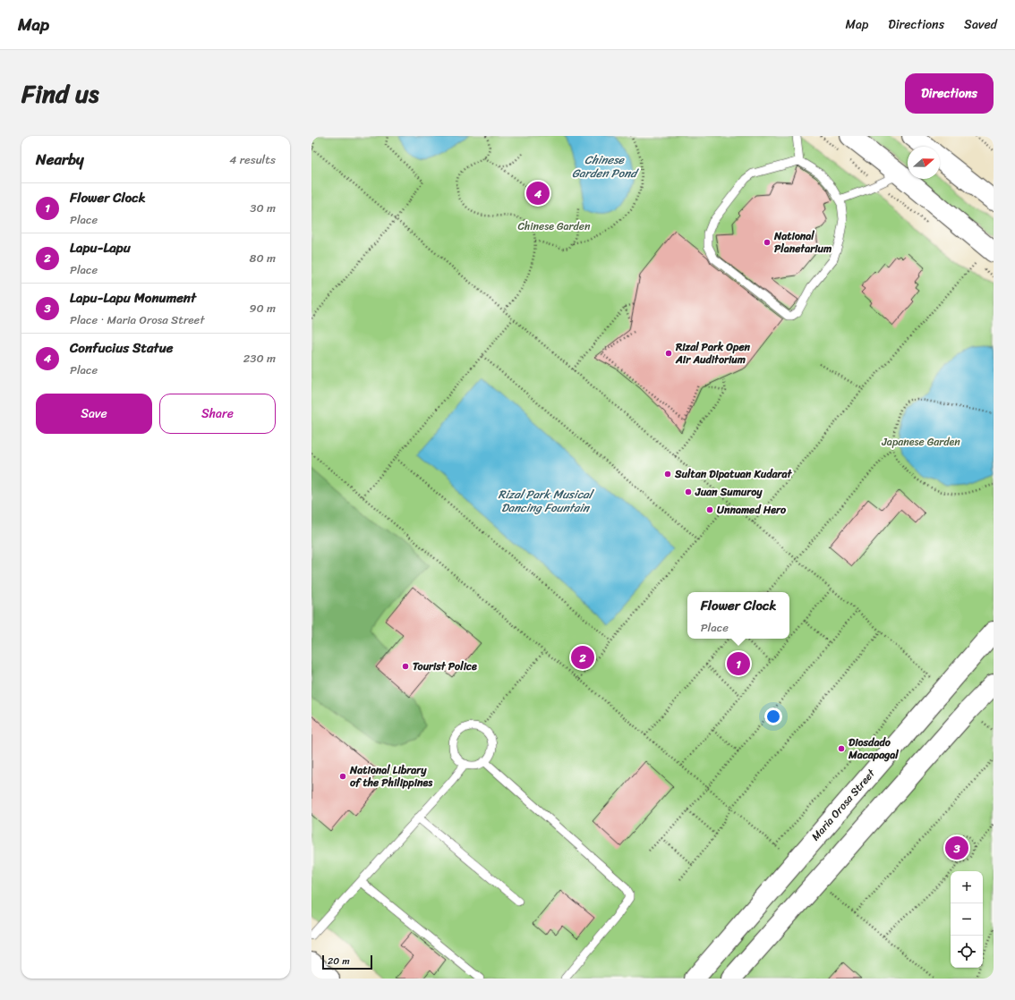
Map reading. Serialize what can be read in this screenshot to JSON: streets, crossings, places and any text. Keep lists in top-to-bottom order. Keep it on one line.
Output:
{"streets":{"street":["Maria Orosa Street"]},"water":["Chinese Garden Pond","Rizal Park Musical Dancing Fountain"],"parks":["Chinese Garden","Japanese Garden"],"places":["National Planetarium","Rizal Park Open Air Auditorium","Sultan Dipatuan Kudarat","Juan Sumuroy","Unnamed Hero","Tourist Police","Diosdado Macapagal","National Library of the Philippines"],"scale_bar":"20 m","north":"right","page":{"header":"Map","nav":["Map","Directions","Saved"],"title":"Find us","buttons":["Directions",["Save","Share"]],"heading":["Nearby","4 results"],"pins":["4","2","1","3"],"list":[{"mark":"1","name":"Flower Clock","note":"Place","value":"30 m"},{"mark":"2","name":"Lapu-Lapu","note":"Place","value":"80 m"},{"mark":"3","name":"Lapu-Lapu Monument","note":"Place · Maria Orosa Street","value":"90 m"},{"mark":"4","name":"Confucius Statue","note":"Place","value":"230 m"}],"popup":["Flower Clock","Place"],"map_buttons":["+","−"],"scale":"20 m"}}
